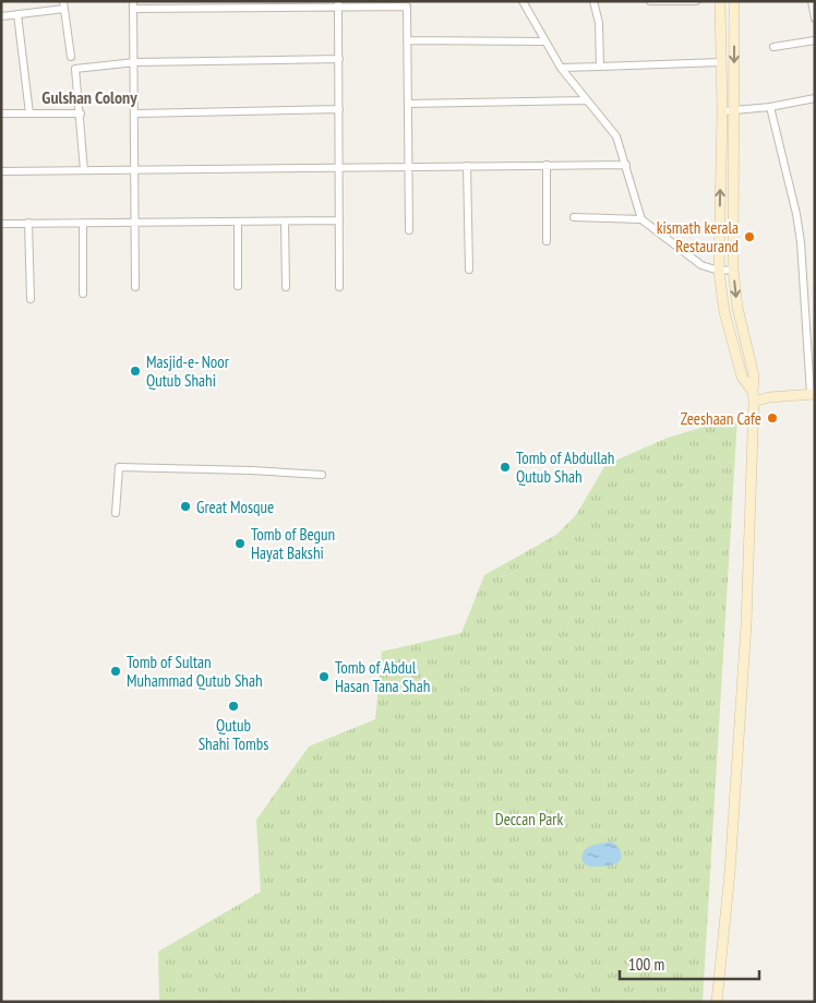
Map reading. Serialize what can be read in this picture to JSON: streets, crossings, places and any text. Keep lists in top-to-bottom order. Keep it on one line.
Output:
{"districts":["Gulshan Colony"],"parks":["Deccan Park"],"places":["kismath kerala Restaurand","Masjid-e- Noor Qutub Shahi","Zeeshaan Cafe","Tomb of Abdullah Qutub Shah","Great Mosque","Tomb of Begun Hayat Bakshi","Tomb of Sultan Muhammad Qutub Shah","Tomb of Abdul Hasan Tana Shah","Qutub Shahi Tombs"],"scale_bar":"100 m"}
